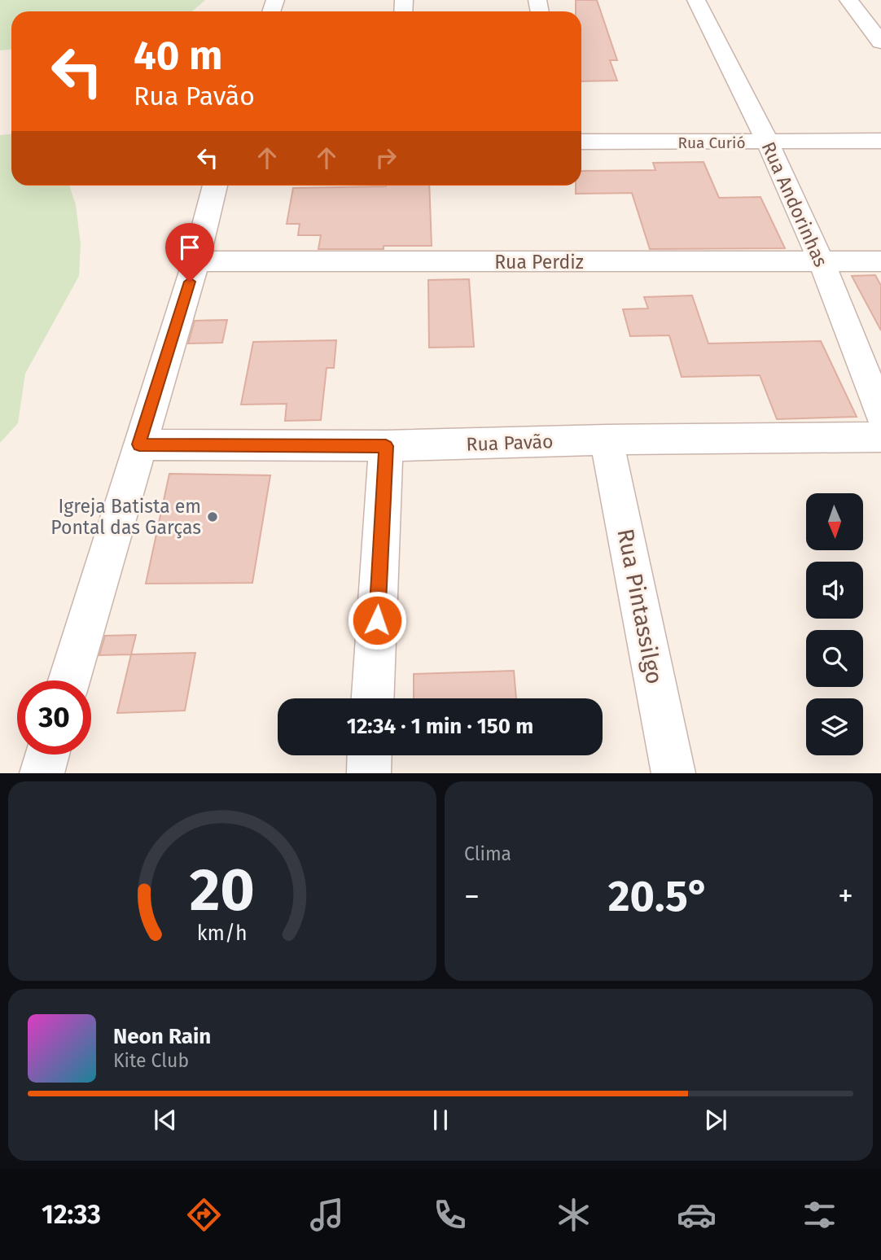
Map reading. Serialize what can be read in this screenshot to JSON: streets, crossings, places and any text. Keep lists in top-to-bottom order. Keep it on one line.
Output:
{"streets":{"street":["Rua Curió","Rua Andorinhas","Rua Perdiz","Rua Pavão","Rua Pintassilgo"]},"crossings":[["Rua Curió","Rua Andorinhas"],["Rua Andorinhas","Rua Perdiz"],["Rua Pavão","Rua Pintassilgo"]],"places":["Igreja Batista em Pontal das Garças"],"north":"bottom","page":{"turn":["40 m","Rua Pavão"],"limit":"30","trip":"12:34 · 1 min · 150 m","tile":"Clima","heat":["−","20.5°","+"],"song":["Neon Rain","Kite Club"],"tabs":"12:33","gauge":["20","km/h"]}}
